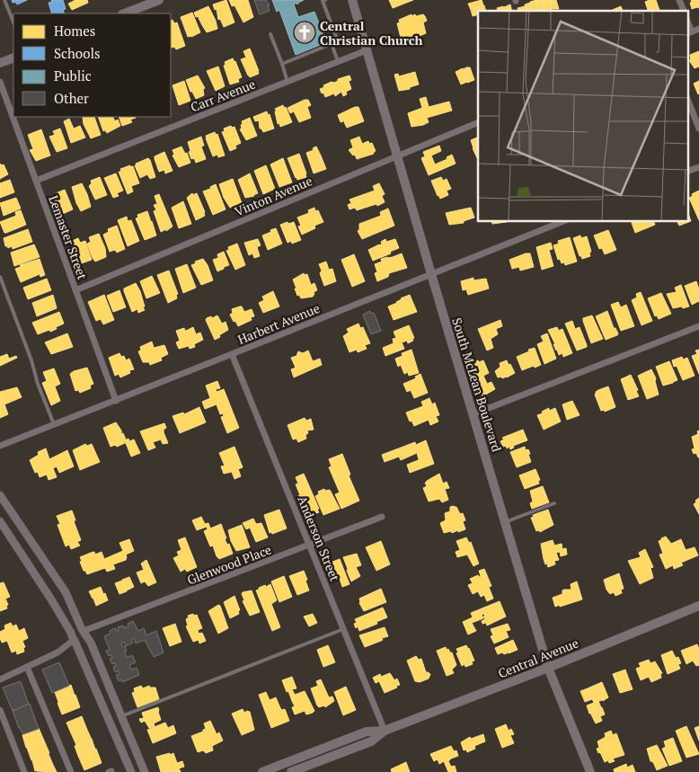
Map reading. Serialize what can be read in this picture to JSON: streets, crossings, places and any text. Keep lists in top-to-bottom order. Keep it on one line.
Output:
{"streets":{"main road":["South McLean Boulevard","Central Avenue"],"street":["Carr Avenue","Vinton Avenue","Lemaster Street","Harbert Avenue","Anderson Street","Glenwood Place"]},"crossings":[["Carr Avenue","Lemaster Street"],["Carr Avenue","South McLean Boulevard"],["Vinton Avenue","Lemaster Street"],["Vinton Avenue","South McLean Boulevard"],["Lemaster Street","Harbert Avenue"],["Harbert Avenue","South McLean Boulevard"],["Harbert Avenue","Anderson Street"],["South McLean Boulevard","Central Avenue"],["Anderson Street","Glenwood Place"],["Anderson Street","Central Avenue"]],"places":{"church":["Central Christian Church"]},"legend":["Homes","Schools","Public","Other"]}
